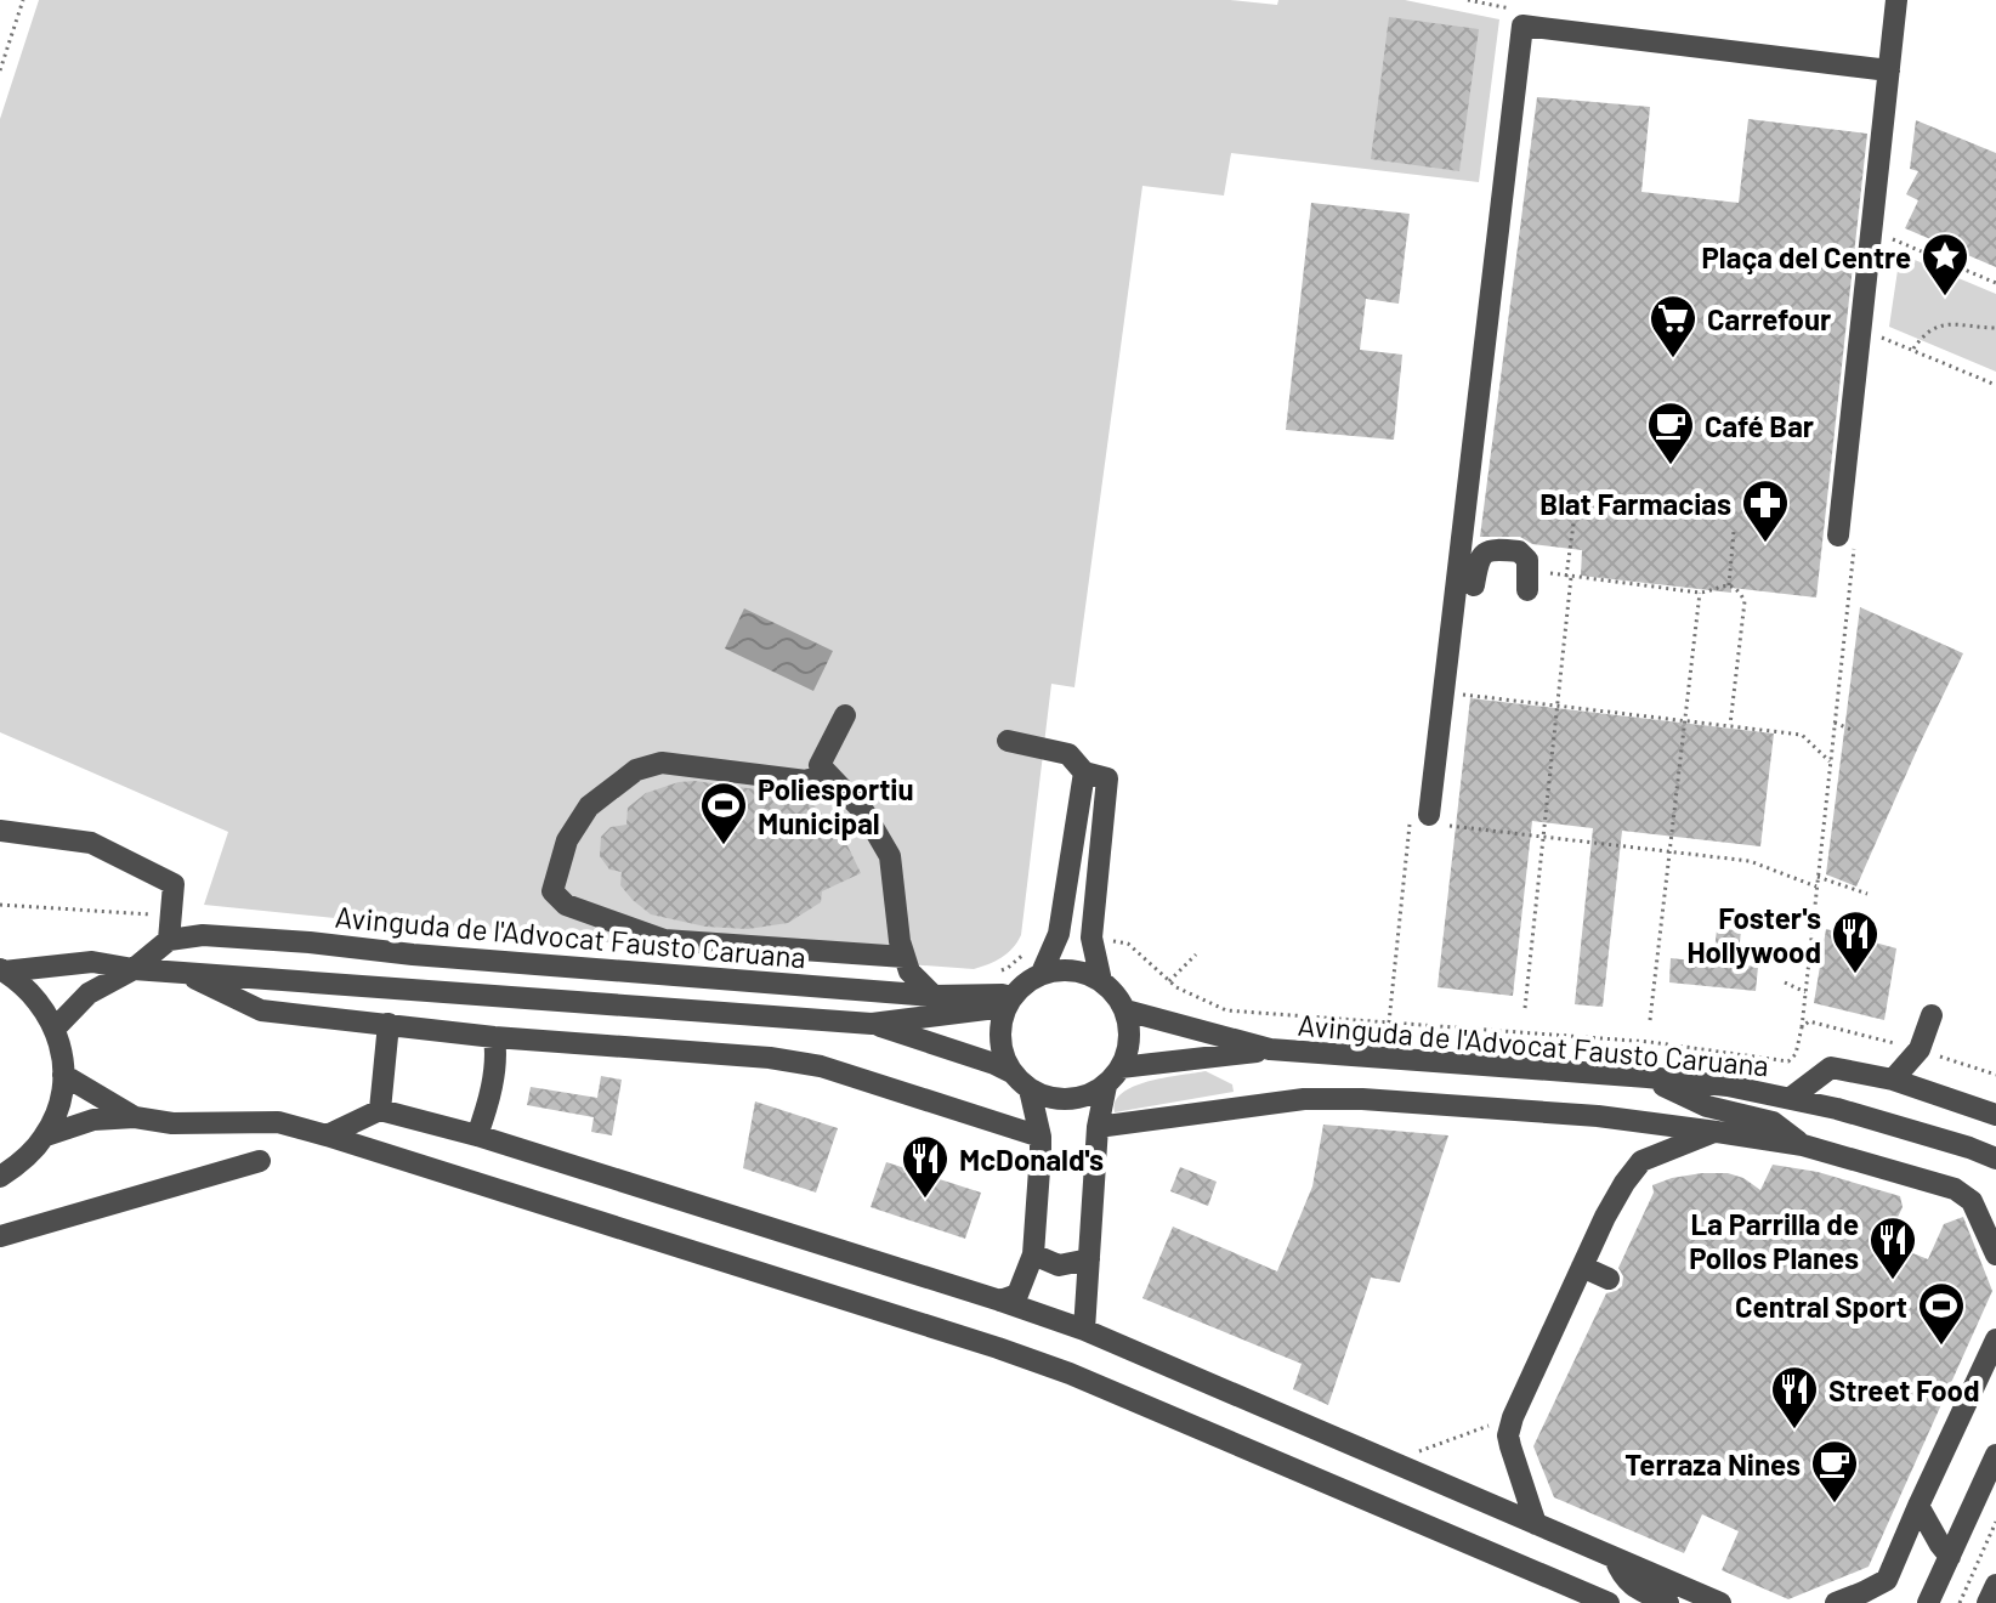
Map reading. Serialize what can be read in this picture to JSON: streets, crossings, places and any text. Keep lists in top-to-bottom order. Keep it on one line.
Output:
{"streets":{"street":["Avinguda de l'Advocat Fausto Caruana"]},"places":{"place":["Plaça del Centre"],"supermarket":["Carrefour"],"cafe":["Café Bar","Terraza Nines"],"pharmacy":["Blat Farmacias"],"sports":["Poliesportiu Municipal","Central Sport"],"restaurant":["Foster's Hollywood","McDonald's","La Parrilla de Pollos Planes","Street Food"]}}
